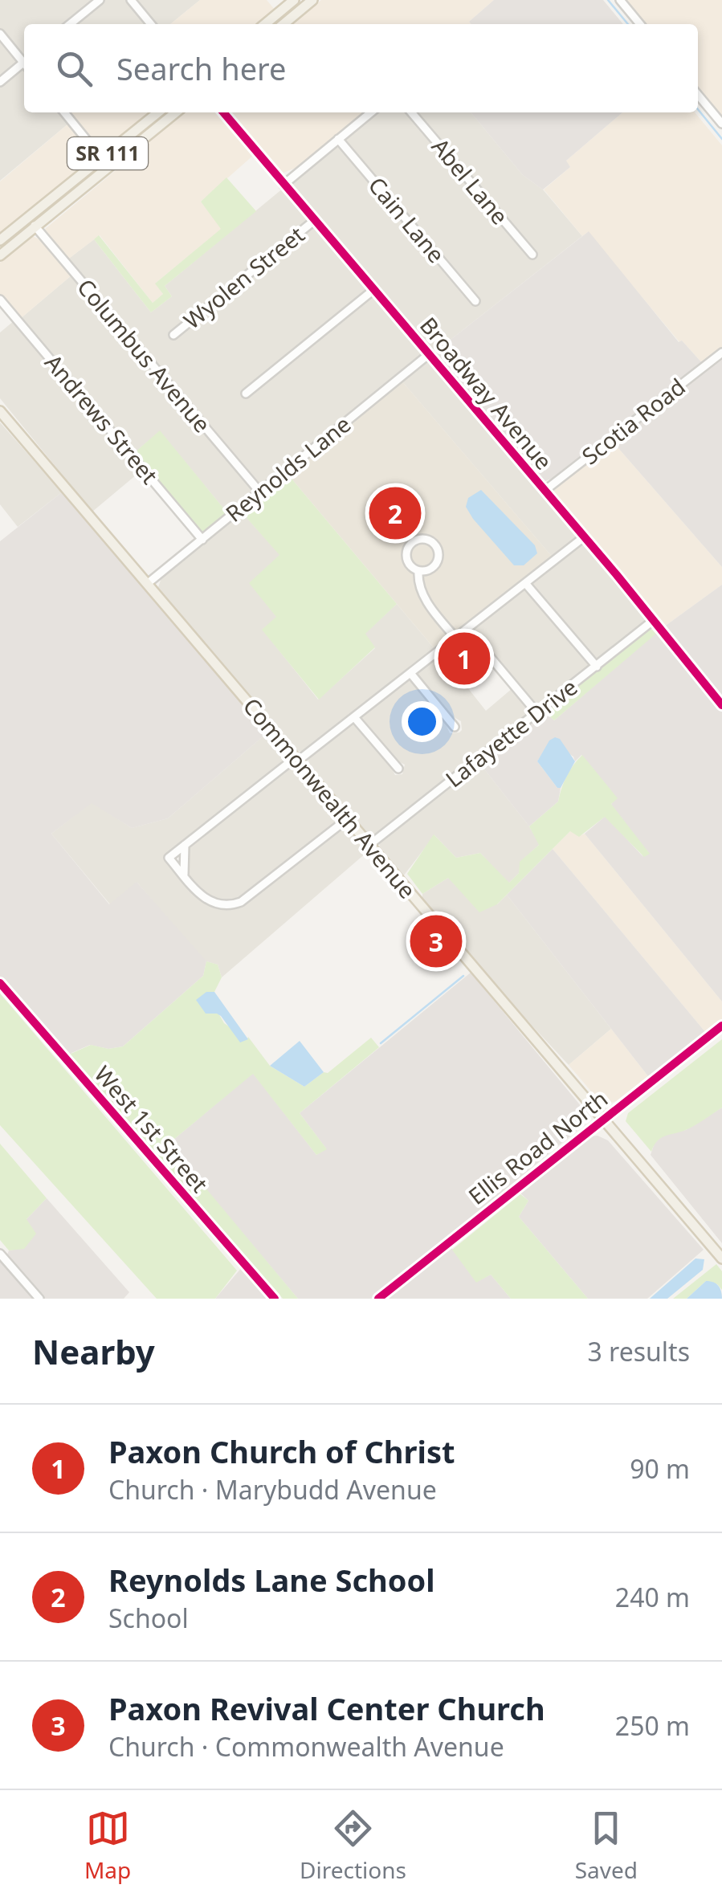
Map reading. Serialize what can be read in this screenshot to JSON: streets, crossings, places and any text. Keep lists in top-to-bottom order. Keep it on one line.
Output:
{"streets":{"main road":["SR 111","Commonwealth Avenue"],"street":["Abel Lane","Cain Lane","Wyolen Street","Columbus Avenue","Broadway Avenue","Andrews Street","Scotia Road","Reynolds Lane","Lafayette Drive","West 1st Street","Ellis Road North"]},"crossings":[["SR 111","Columbus Avenue"],["Wyolen Street","Broadway Avenue"],["Columbus Avenue","Reynolds Lane"],["Broadway Avenue","Scotia Road"],["Broadway Avenue","Reynolds Lane"],["Broadway Avenue","Lafayette Drive"],["Andrews Street","Reynolds Lane"],["Reynolds Lane","Commonwealth Avenue"],["Lafayette Drive","Commonwealth Avenue"],["Commonwealth Avenue","Ellis Road North"]],"page":{"search":"Search here","pins":["2","1","3"],"heading":["Nearby","3 results"],"list":[{"mark":"1","name":"Paxon Church of Christ","note":"Church · Marybudd Avenue","value":"90 m"},{"mark":"2","name":"Reynolds Lane School","note":"School","value":"240 m"},{"mark":"3","name":"Paxon Revival Center Church","note":"Church · Commonwealth Avenue","value":"250 m"}],"nav":["Map","Directions","Saved"]}}
